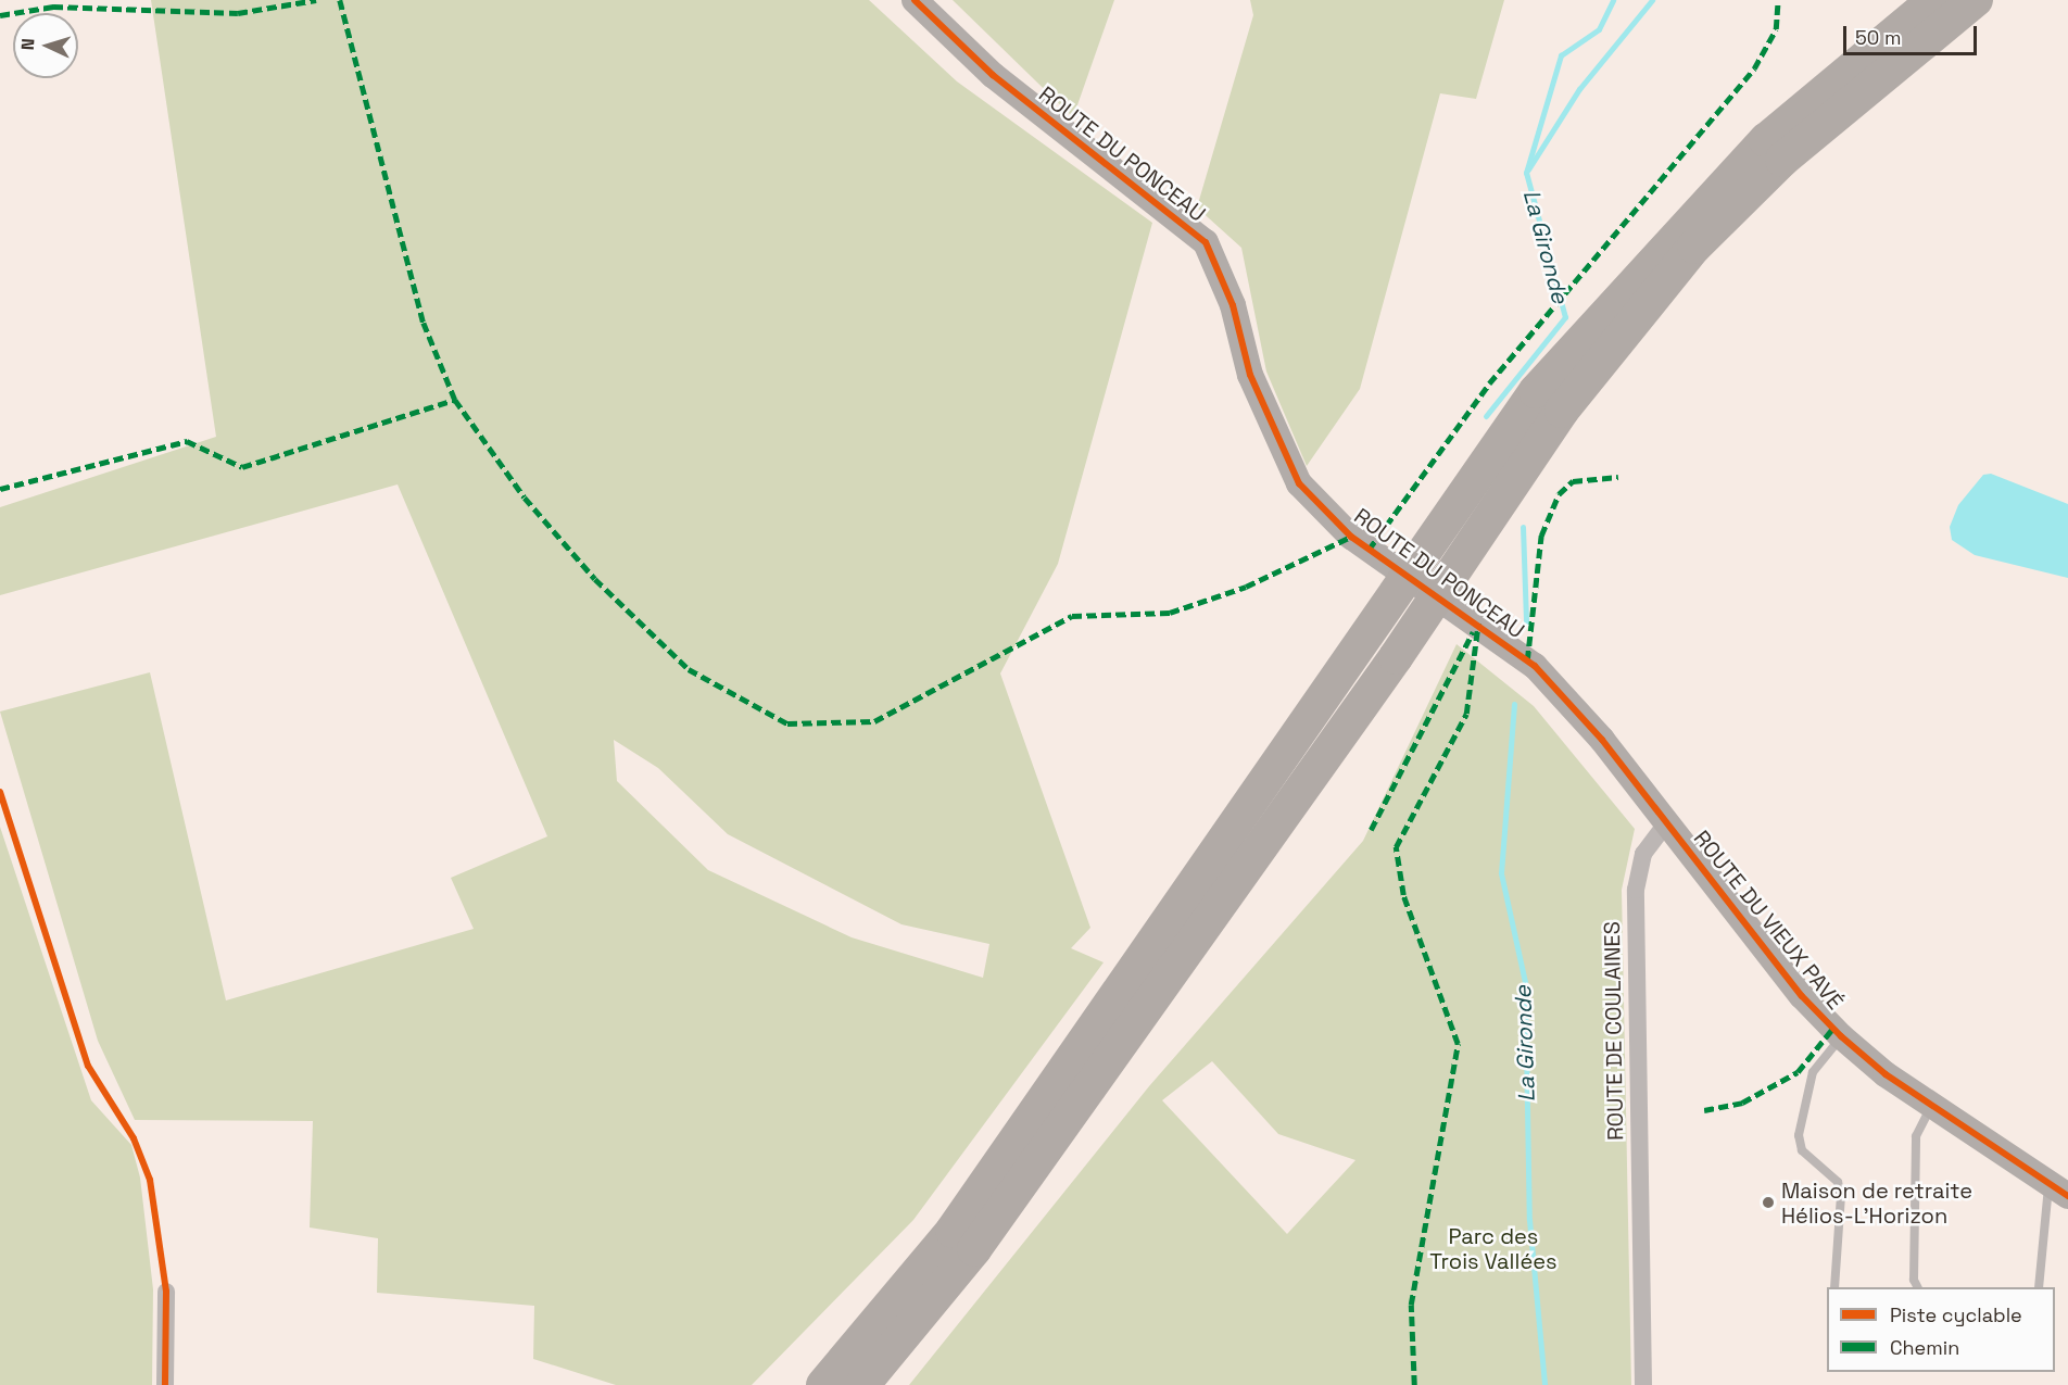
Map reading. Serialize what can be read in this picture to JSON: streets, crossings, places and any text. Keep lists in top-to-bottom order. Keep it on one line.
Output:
{"streets":{"street":["ROUTE DU PONCEAU","ROUTE DU VIEUX PAVÉ","ROUTE DE COULAINES"]},"crossings":[["ROUTE DU PONCEAU","ROUTE DU VIEUX PAVÉ"],["ROUTE DU PONCEAU","ROUTE DE COULAINES"],["ROUTE DU VIEUX PAVÉ","ROUTE DE COULAINES"]],"water":["La Gironde"],"parks":["Parc des Trois Vallées"],"places":["Maison de retraite Hélios-L'Horizon"],"legend":["Piste cyclable","Chemin"],"scale_bar":"50 m","north":"left"}
